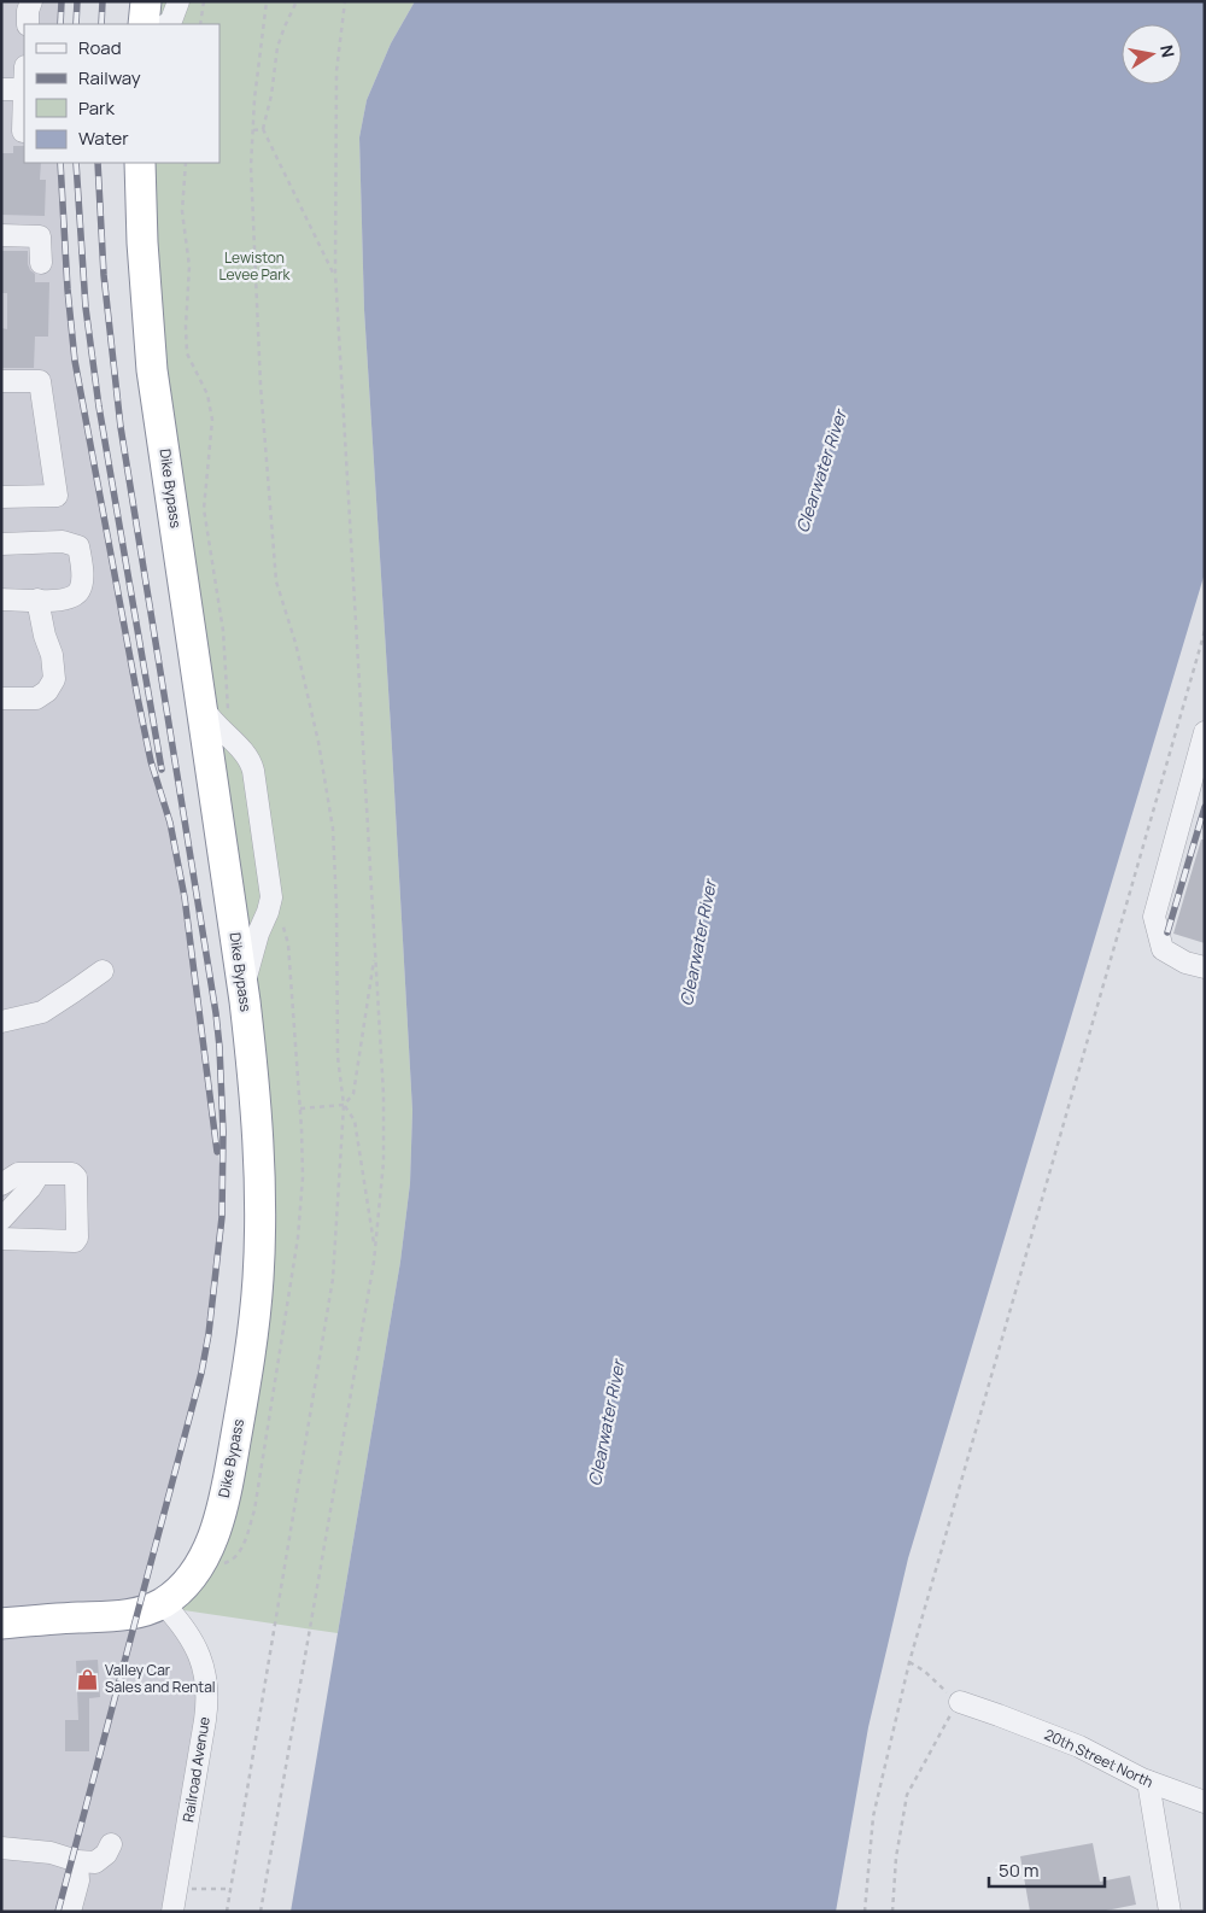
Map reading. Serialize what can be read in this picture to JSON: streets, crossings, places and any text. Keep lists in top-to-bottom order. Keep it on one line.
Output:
{"streets":{"highway":["Dike Bypass"],"street":["20th Street North","Railroad Avenue"]},"crossings":[["Dike Bypass","Railroad Avenue"]],"water":["Clearwater River"],"parks":["Lewiston Levee Park"],"places":{"shop":["Valley Car Sales and Rental"]},"legend":["Road","Railway","Park","Water"],"scale_bar":"50 m","north":"right"}
